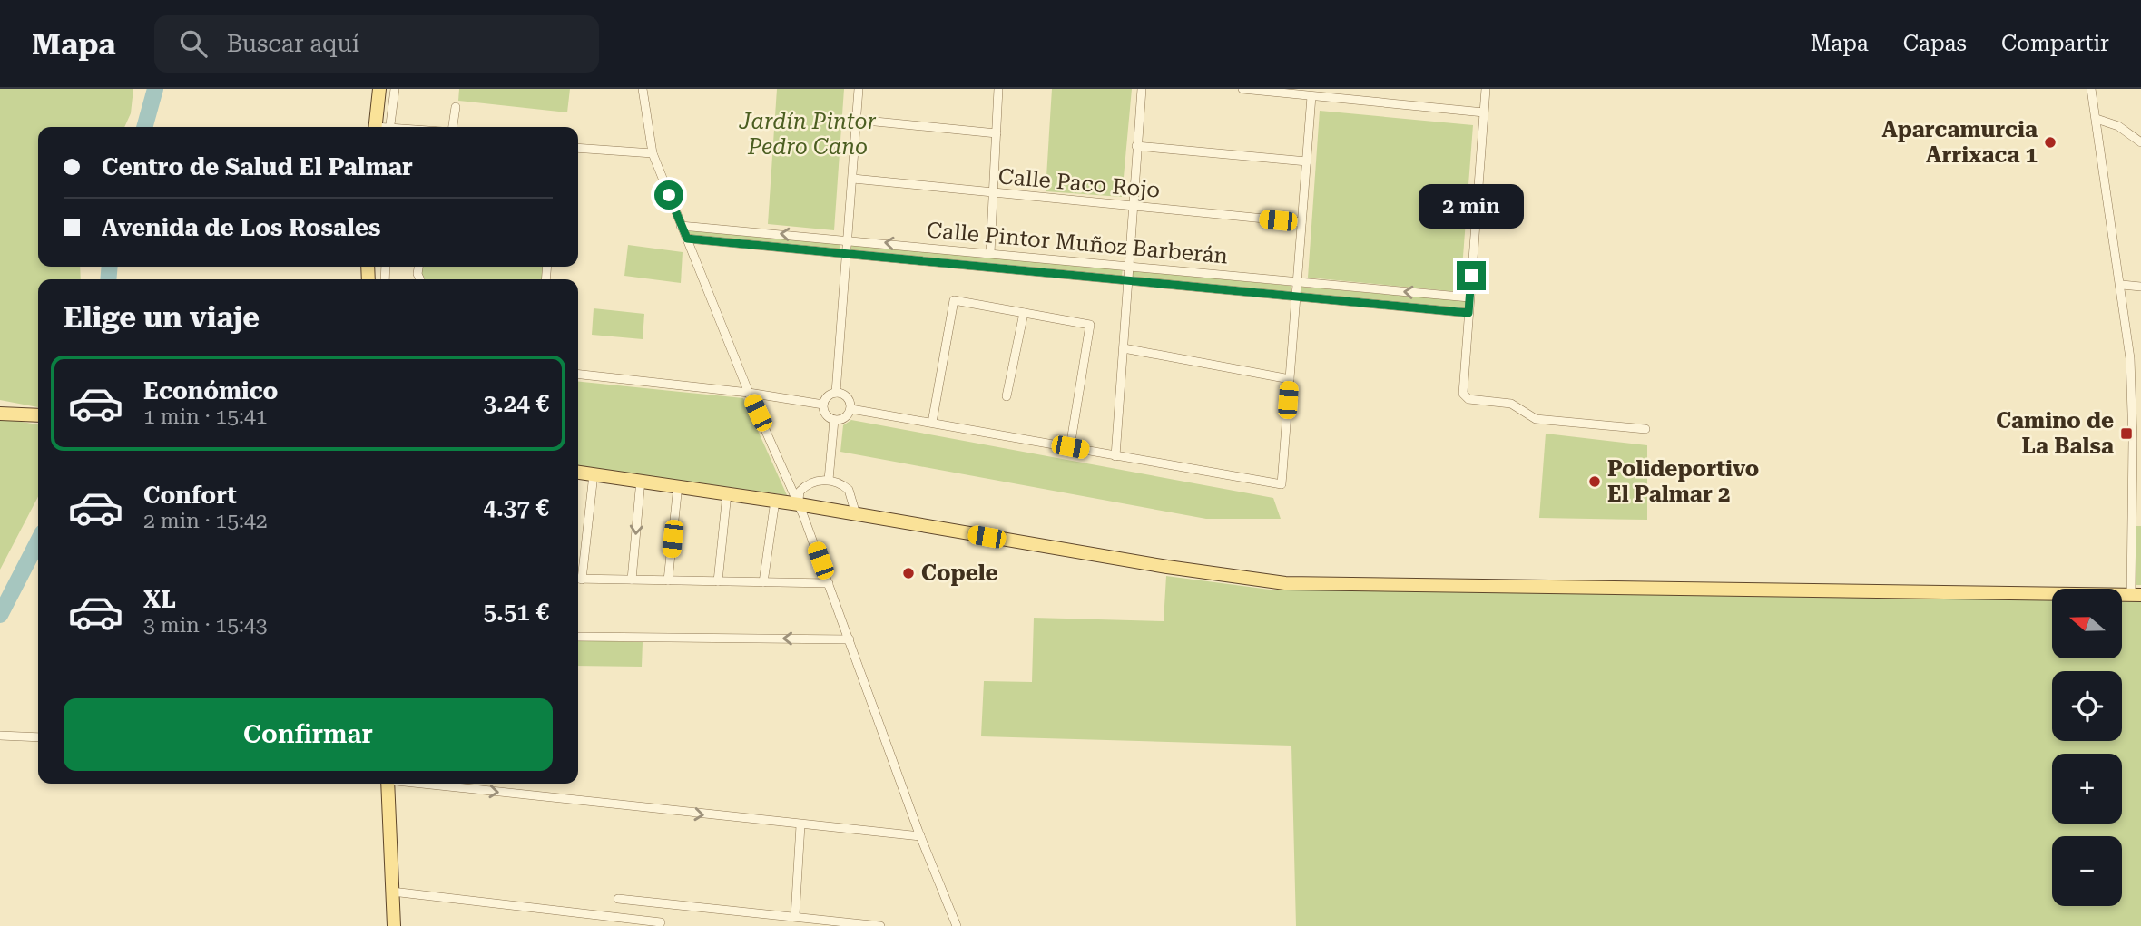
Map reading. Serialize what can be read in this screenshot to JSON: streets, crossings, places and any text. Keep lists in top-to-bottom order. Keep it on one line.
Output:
{"streets":{"street":["Calle Paco Rojo","Calle Pintor Muñoz Barberán"]},"parks":["Jardín Pintor Pedro Cano"],"places":{"other":["Aparcamurcia Arrixaca 1","Polideportivo El Palmar 2","Copele"],"transit":["Camino de La Balsa"]},"north":"left","page":{"header":"Mapa","search":"Buscar aquí","nav":["Mapa","Capas","Compartir"],"banner":["Centro de Salud El Palmar","Avenida de Los Rosales"],"bubble":"2 min","heading":"Elige un viaje","list":[{"name":"Económico","note":"1 min · 15:41","value":"3.24 €"},{"name":"Confort","note":"2 min · 15:42","value":"4.37 €"},{"name":"XL","note":"3 min · 15:43","value":"5.51 €"}],"map_buttons":["+","−"],"buttons":"Confirmar"}}
